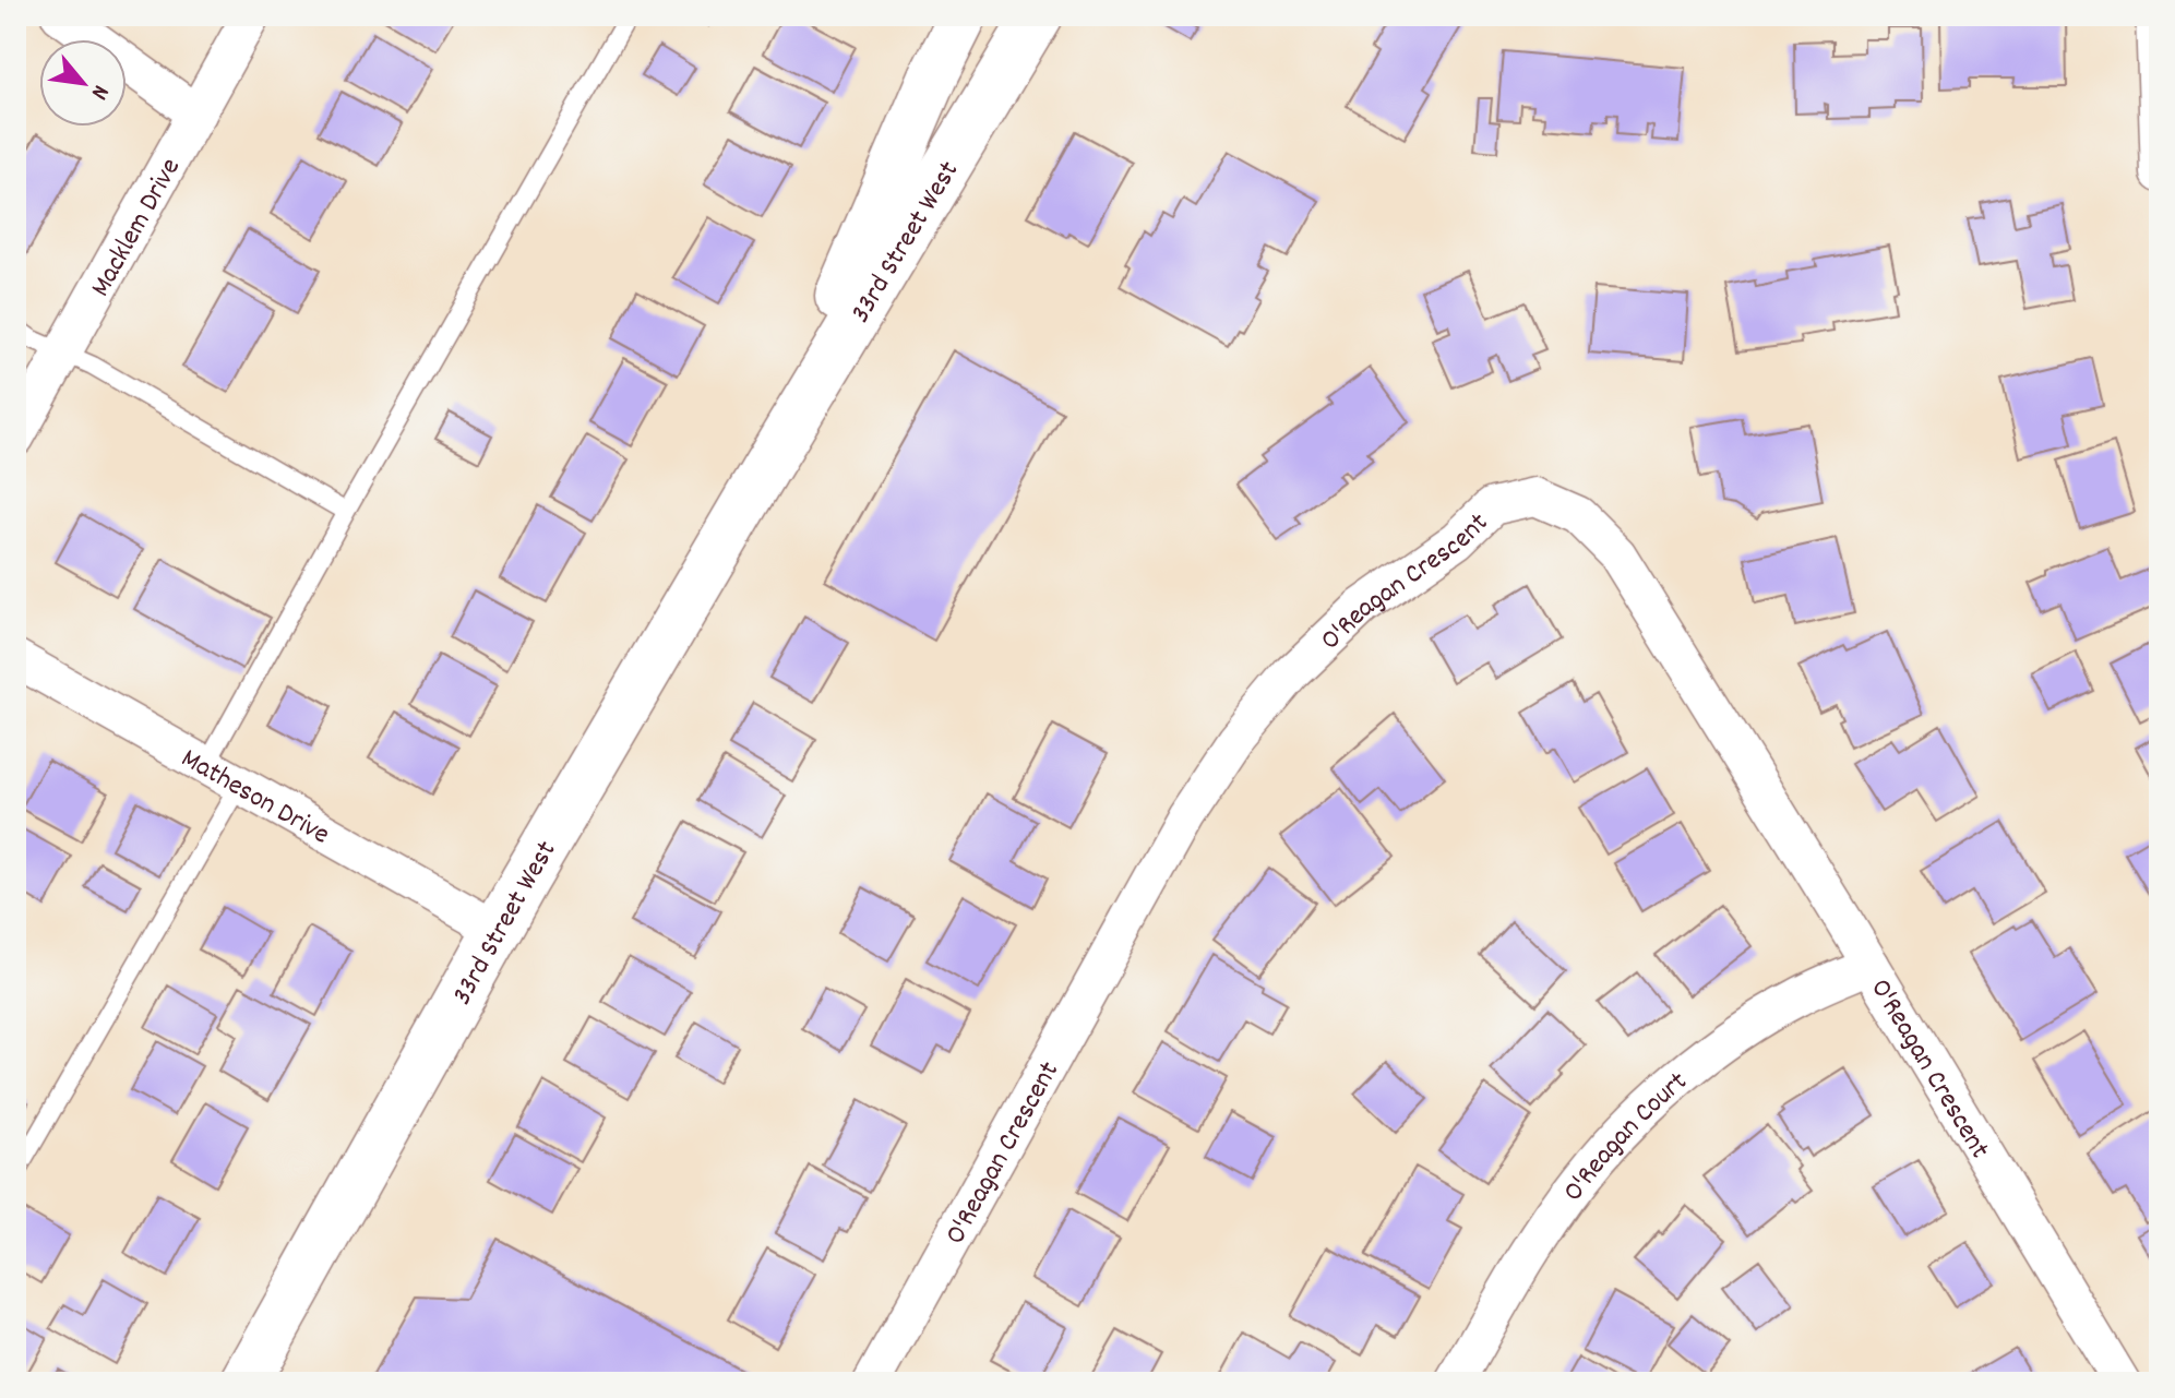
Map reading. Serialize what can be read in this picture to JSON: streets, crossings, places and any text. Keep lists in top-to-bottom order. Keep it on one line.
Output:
{"streets":{"main road":["33rd Street West"],"street":["Macklem Drive","O'Reagan Crescent","Matheson Drive","O'Reagan Court"]},"crossings":[["33rd Street West","Matheson Drive"],["O'Reagan Crescent","O'Reagan Court"]],"north":"bottom right"}
